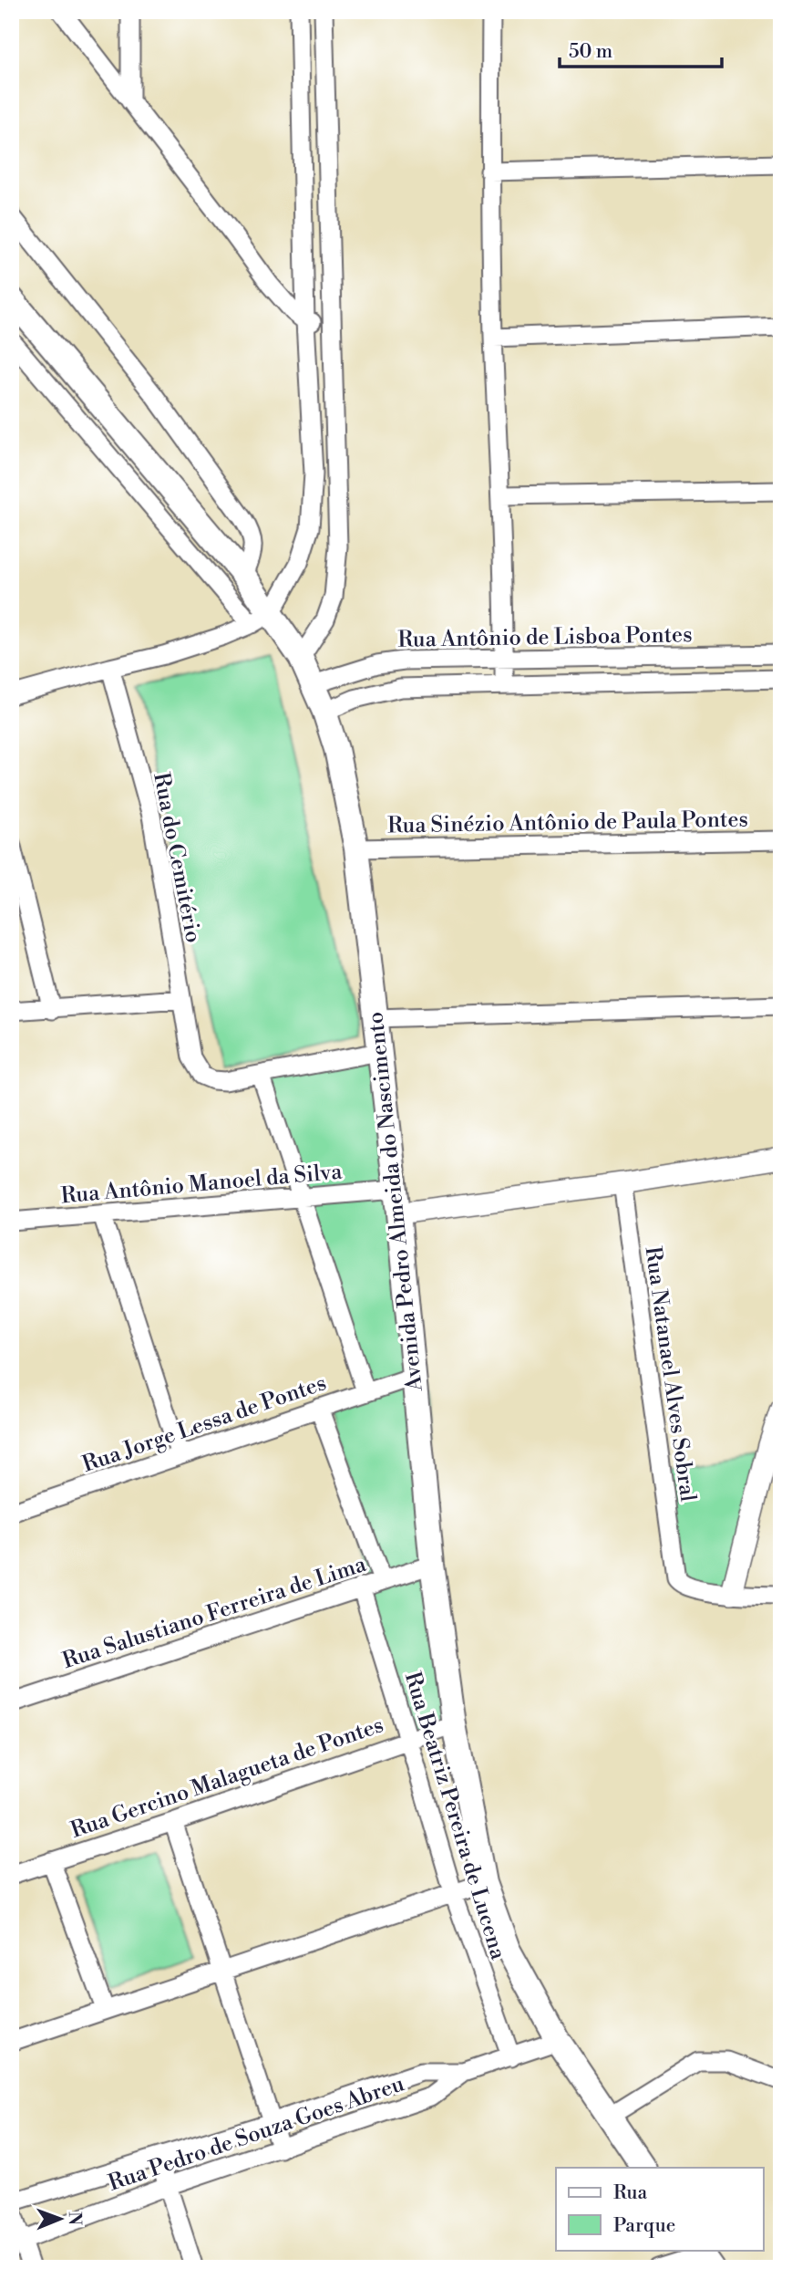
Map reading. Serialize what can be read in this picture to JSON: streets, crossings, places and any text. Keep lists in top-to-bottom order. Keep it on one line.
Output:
{"streets":{"main road":["Avenida Pedro Almeida do Nascimento"],"street":["Rua Antônio de Lisboa Pontes","Rua Sinézio Antônio de Paula Pontes","Rua do Cemitério","Rua Antônio Manoel da Silva","Rua Natanael Alves Sobral","Rua Jorge Lessa de Pontes","Rua Salustiano Ferreira de Lima","Rua Gercino Malagueta de Pontes","Rua Beatriz Pereira de Lucena","Rua Pedro de Souza Goes Abreu"]},"crossings":[["Rua Antônio de Lisboa Pontes","Avenida Pedro Almeida do Nascimento"],["Rua Sinézio Antônio de Paula Pontes","Avenida Pedro Almeida do Nascimento"],["Rua Antônio Manoel da Silva","Avenida Pedro Almeida do Nascimento"],["Avenida Pedro Almeida do Nascimento","Rua Jorge Lessa de Pontes"],["Avenida Pedro Almeida do Nascimento","Rua Salustiano Ferreira de Lima"],["Avenida Pedro Almeida do Nascimento","Rua Gercino Malagueta de Pontes"],["Avenida Pedro Almeida do Nascimento","Rua Pedro de Souza Goes Abreu"],["Rua Salustiano Ferreira de Lima","Rua Beatriz Pereira de Lucena"],["Rua Gercino Malagueta de Pontes","Rua Beatriz Pereira de Lucena"],["Rua Beatriz Pereira de Lucena","Rua Pedro de Souza Goes Abreu"]],"legend":["Rua","Parque"],"scale_bar":"50 m","north":"right"}
